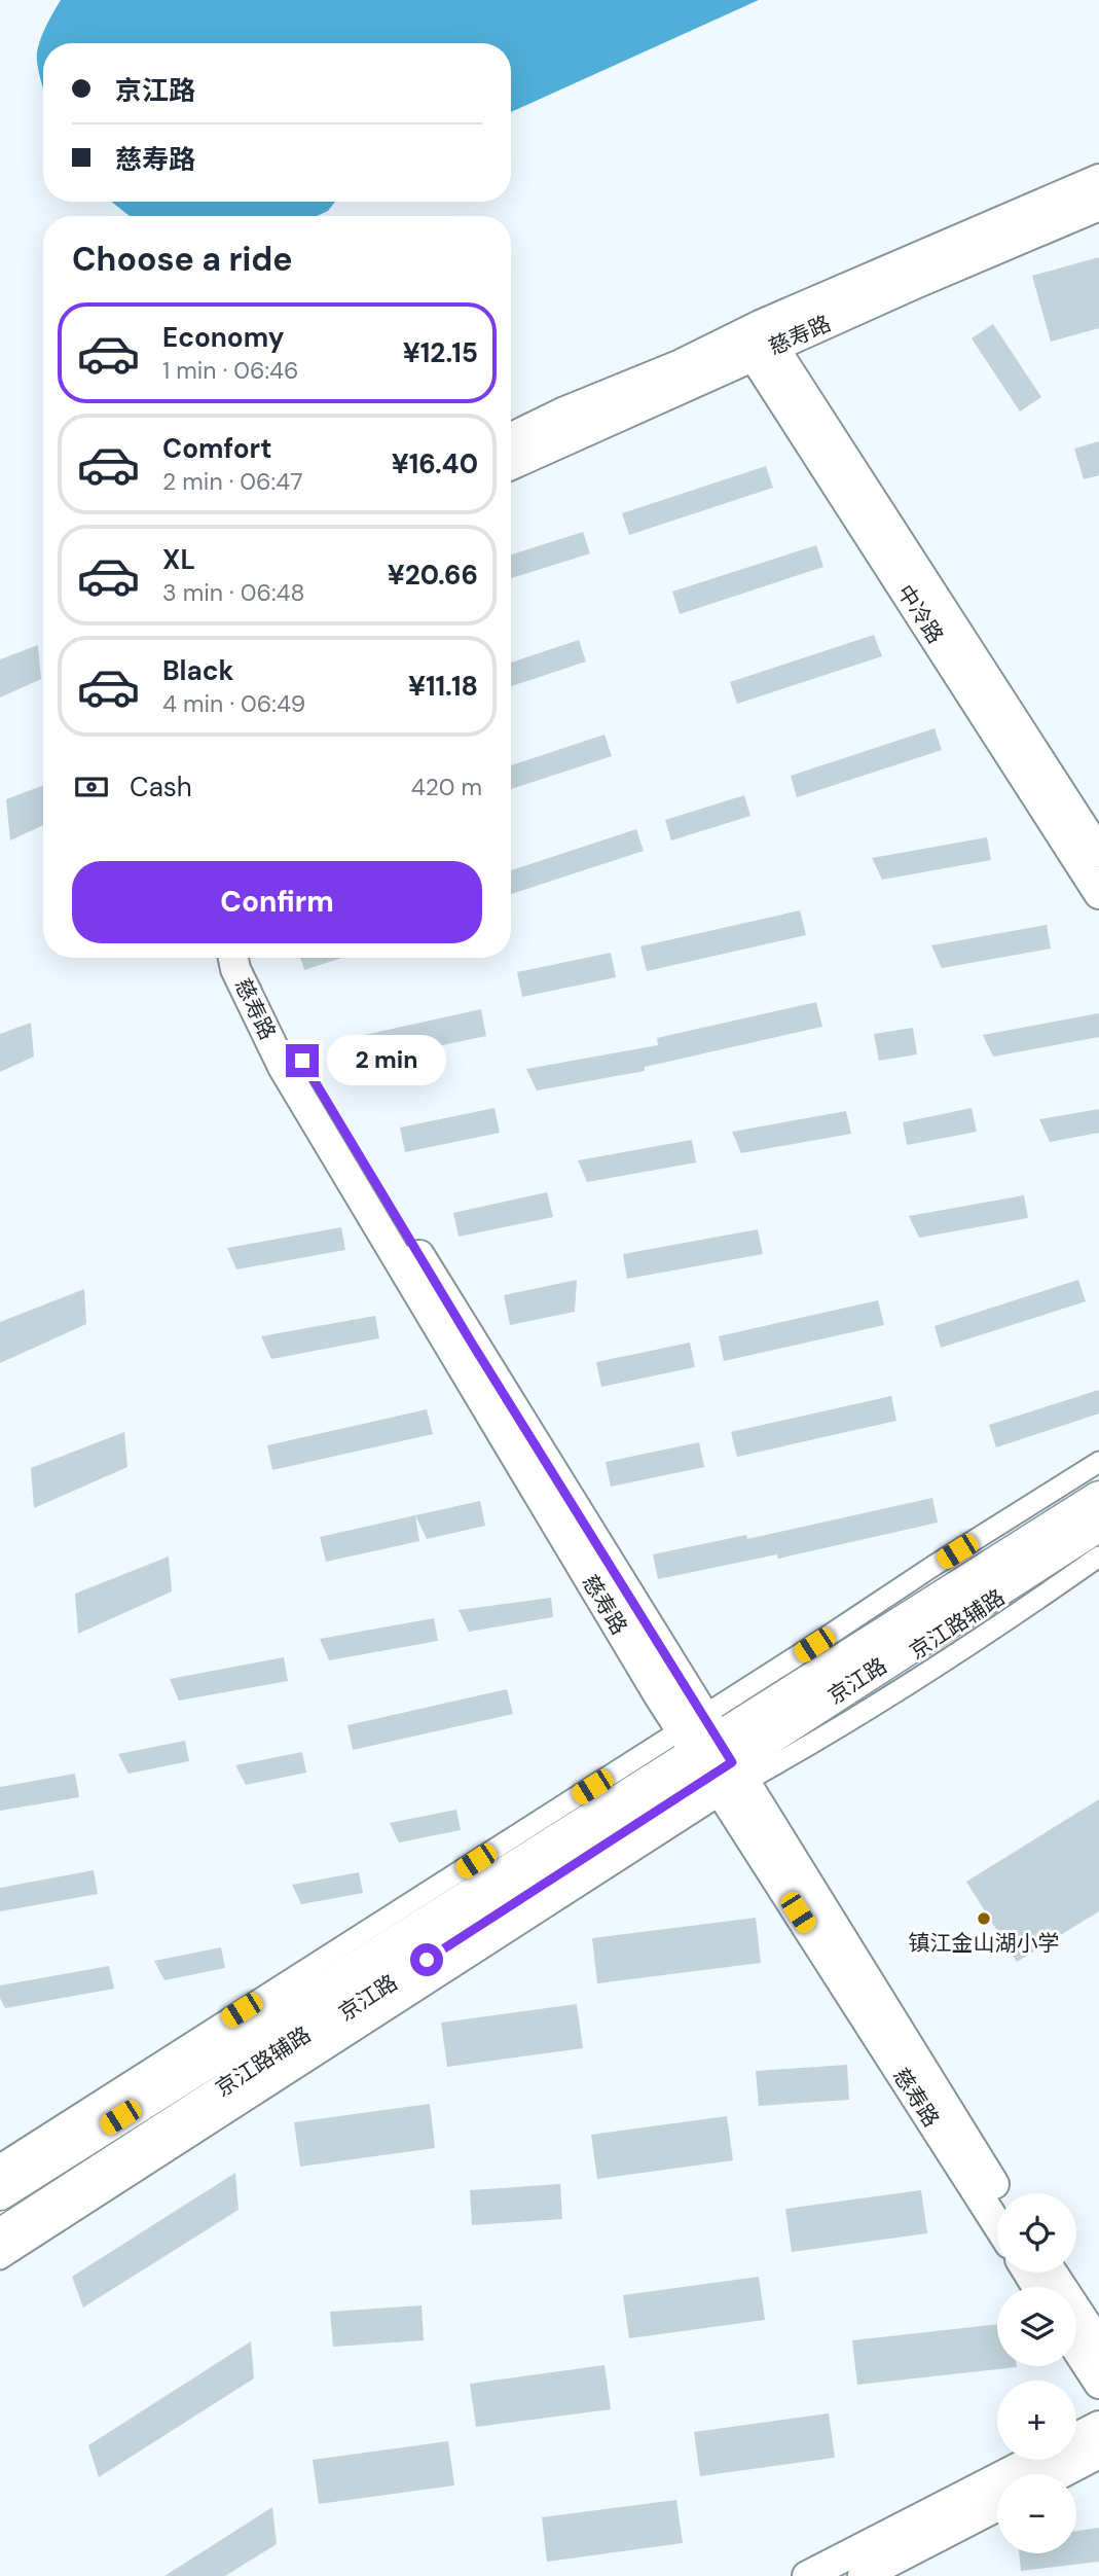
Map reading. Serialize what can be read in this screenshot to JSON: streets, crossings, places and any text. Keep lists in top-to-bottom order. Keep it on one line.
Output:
{"streets":{"main road":["京江路"],"street":["慈寿路","中冷路","京江路辅路"]},"crossings":[["慈寿路","中冷路"],["慈寿路","京江路辅路"],["慈寿路","京江路"],["京江路辅路","京江路"]],"places":["镇江金山湖小学"],"page":{"banner":["京江路","慈寿路"],"heading":"Choose a ride","list":[{"name":"Economy","note":"1 min · 06:46","value":"¥12.15"},{"name":"Comfort","note":"2 min · 06:47","value":"¥16.40"},{"name":"XL","note":"3 min · 06:48","value":"¥20.66"},{"name":"Black","note":"4 min · 06:49","value":"¥11.18"}],"pay":["Cash","420 m"],"buttons":"Confirm","bubble":"2 min","map_buttons":["+","−"]}}
